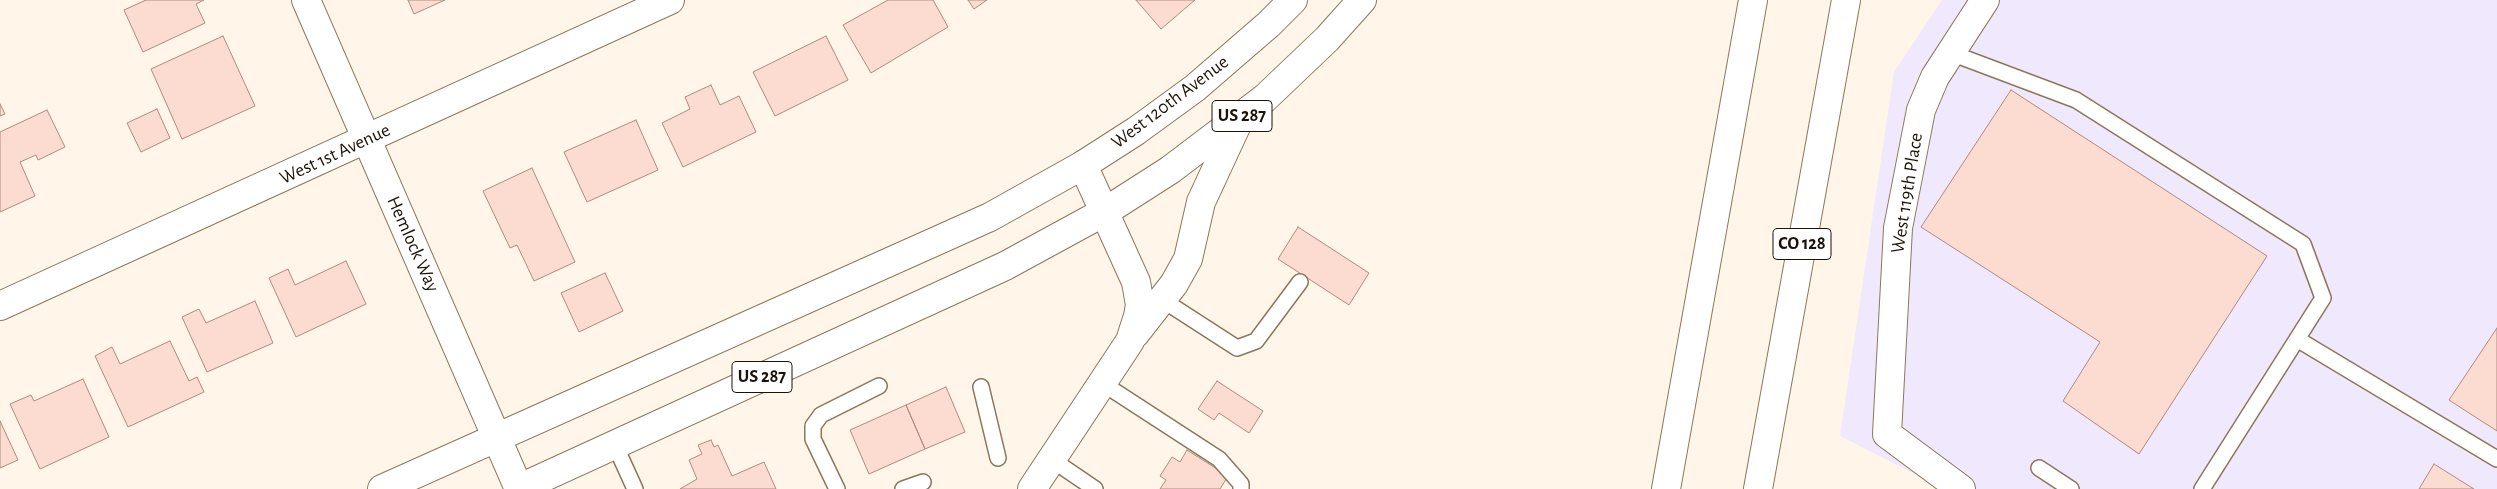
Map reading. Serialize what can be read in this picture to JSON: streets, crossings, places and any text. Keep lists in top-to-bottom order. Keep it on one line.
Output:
{"streets":{"main road":["West 120th Avenue","US 287","West 1st Avenue","West 119th Place","Hemlock Way","CO 128"]},"crossings":[["West 120th Avenue","US 287"],["US 287","Hemlock Way"],["West 1st Avenue","Hemlock Way"]]}
